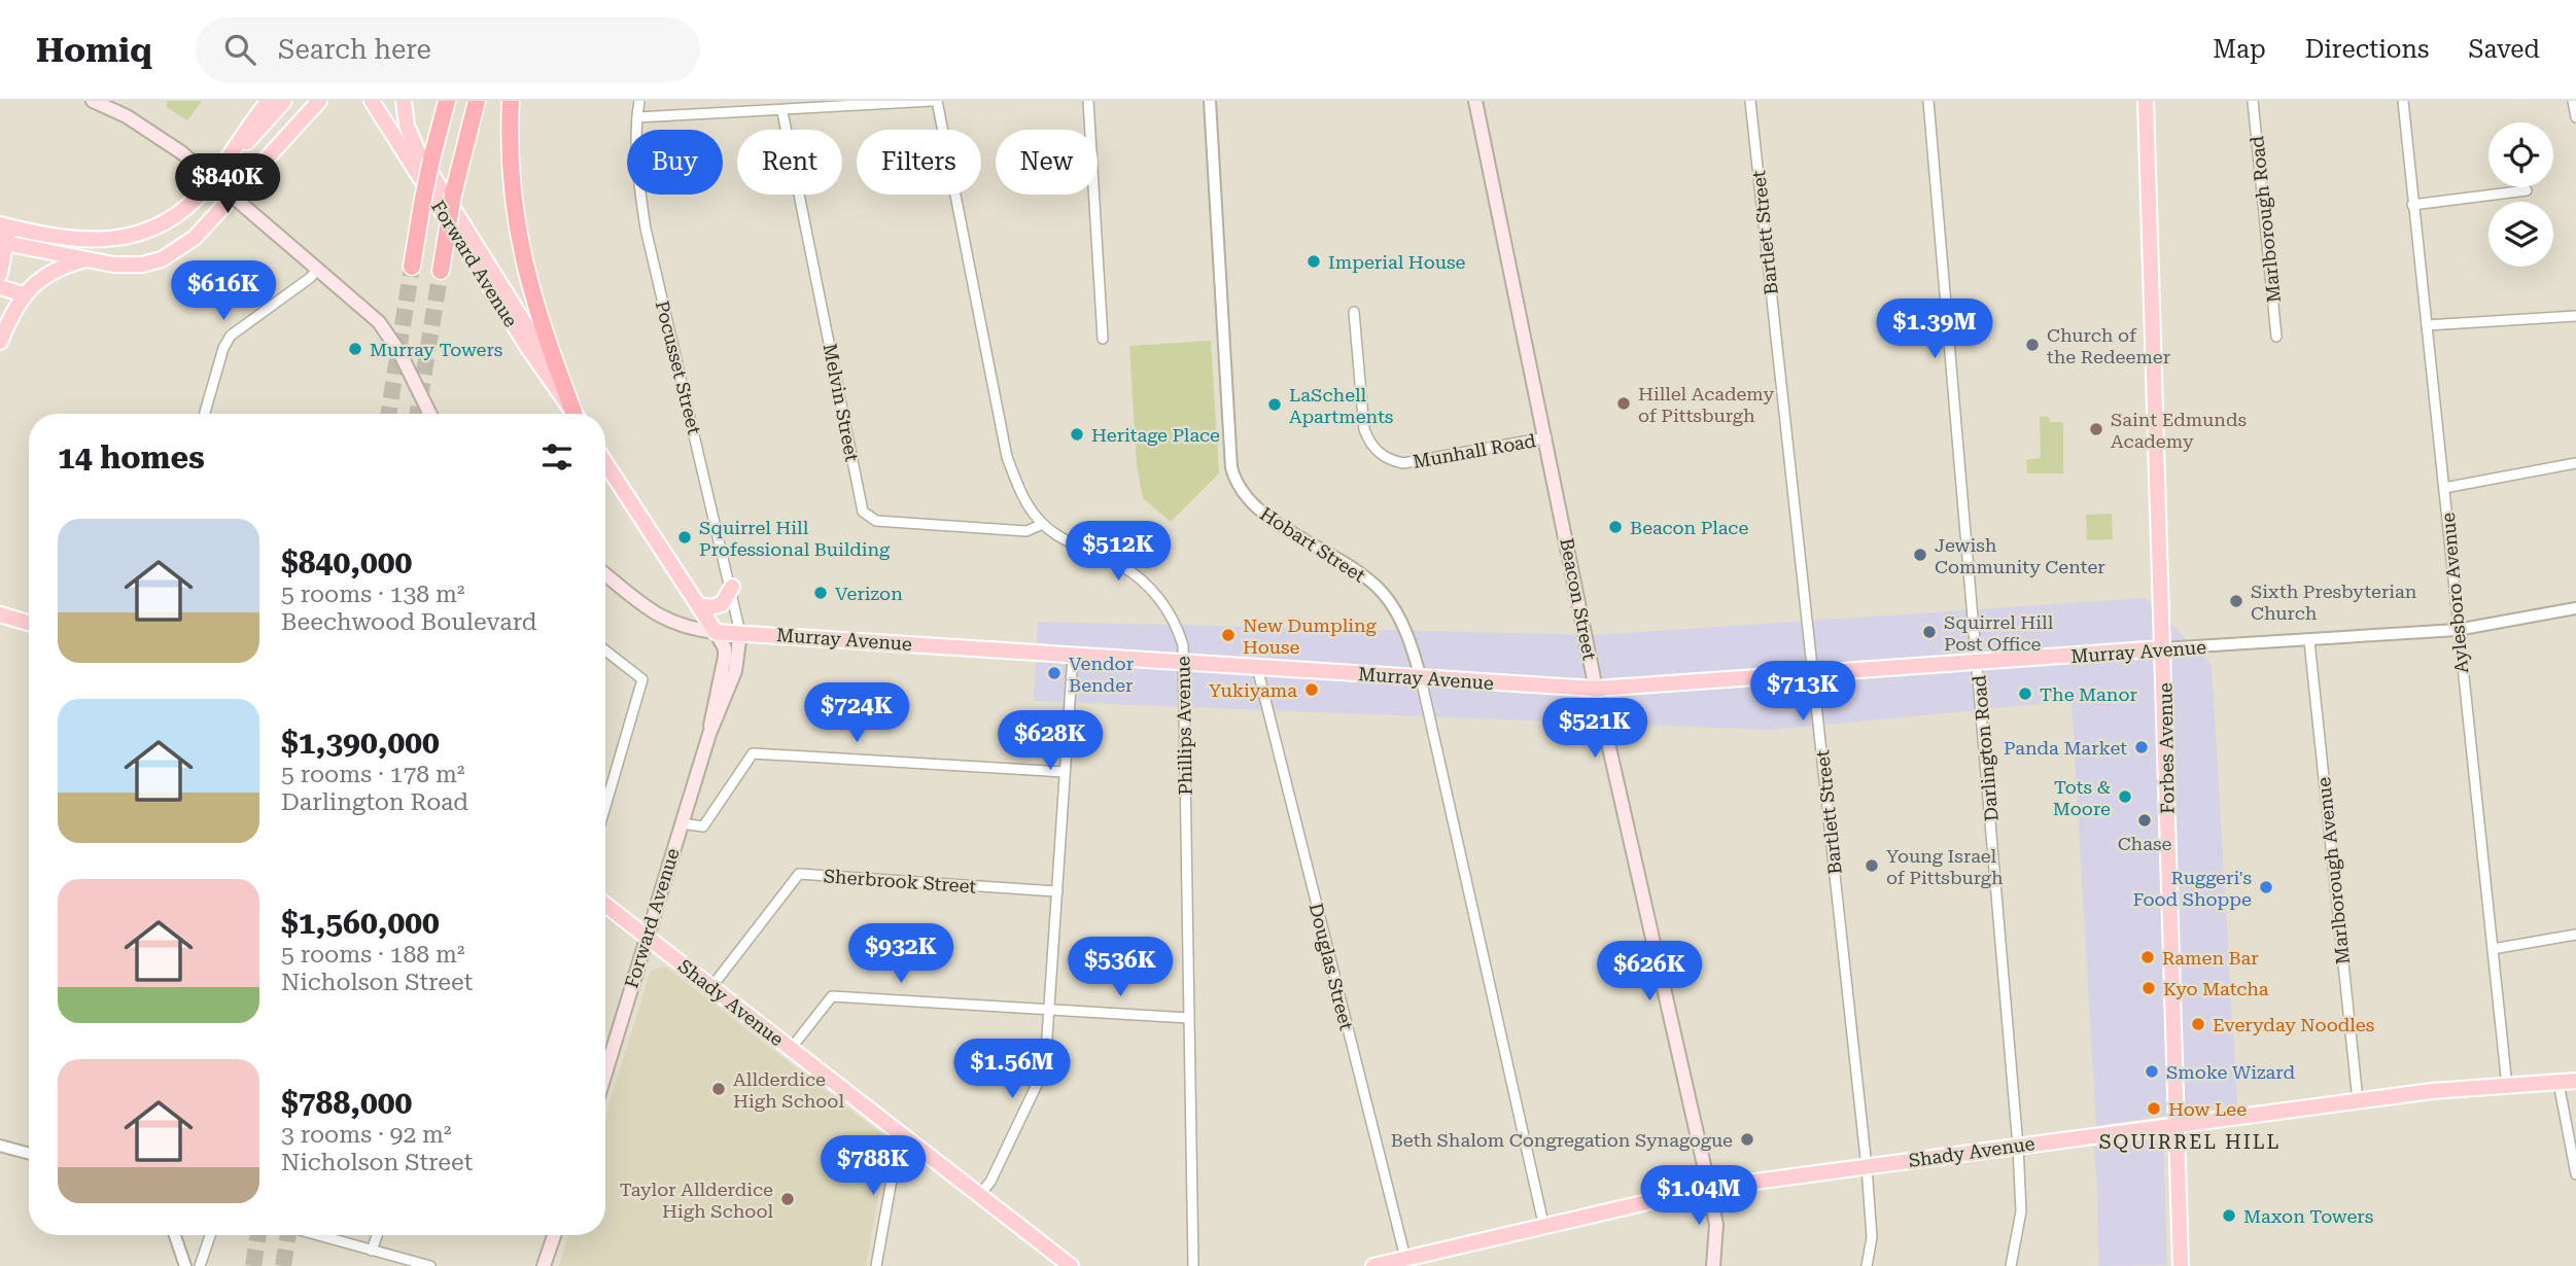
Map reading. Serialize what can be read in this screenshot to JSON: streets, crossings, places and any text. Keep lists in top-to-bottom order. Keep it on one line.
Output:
{"streets":{"main road":["Forward Avenue","Beacon Street","Murray Avenue","Forbes Avenue","Shady Avenue"],"street":["Marlborough Road","Bartlett Street","Pocusset Street","Melvin Street","Munhall Road","Hobart Street","Aylesboro Avenue","Phillips Avenue","Darlington Road","Marlborough Avenue","Sherbrook Street","Douglas Street"]},"crossings":[["Bartlett Street","Murray Avenue"],["Bartlett Street","Shady Avenue"],["Forward Avenue","Pocusset Street"],["Forward Avenue","Murray Avenue"],["Forward Avenue","Shady Avenue"],["Pocusset Street","Murray Avenue"],["Melvin Street","Phillips Avenue"],["Munhall Road","Beacon Street"],["Hobart Street","Murray Avenue"],["Hobart Street","Shady Avenue"],["Aylesboro Avenue","Murray Avenue"],["Aylesboro Avenue","Shady Avenue"],["Beacon Street","Murray Avenue"],["Beacon Street","Shady Avenue"],["Murray Avenue","Phillips Avenue"],["Murray Avenue","Darlington Road"],["Murray Avenue","Forbes Avenue"],["Murray Avenue","Marlborough Avenue"],["Murray Avenue","Douglas Street"],["Darlington Road","Shady Avenue"],["Forbes Avenue","Shady Avenue"],["Marlborough Avenue","Shady Avenue"],["Sherbrook Street","Shady Avenue"],["Douglas Street","Shady Avenue"]],"districts":["SQUIRREL HILL"],"places":["Imperial House","Church of the Redeemer","Murray Towers","Hillel Academy of Pittsburgh","LaSchell Apartments","Saint Edmunds Academy","Heritage Place","Beacon Place","Squirrel Hill Professional Building","Jewish Community Center","Verizon","Sixth Presbyterian Church","Squirrel Hill Post Office","New Dumpling House","Vendor Bender","Yukiyama","The Manor","Panda Market","Tots & Moore","Chase","Young Israel of Pittsburgh","Ruggeri's Food Shoppe","Ramen Bar","Kyo Matcha","Everyday Noodles","Smoke Wizard","Allderdice High School","How Lee","Beth Shalom Congregation Synagogue","Taylor Allderdice High School","Maxon Towers"],"page":{"header":"Homiq","search":"Search here","nav":["Map","Directions","Saved"],"chip":["Buy","Rent","Filters","New"],"price":["$840K","$616K","$1.39M","$512K","$713K","$724K","$521K","$628K","$932K","$536K","$626K","$1.56M","$788K","$1.04M"],"heading":"14 homes","list":[{"name":"$840,000","note":"5 rooms · 138 m² · Beechwood Boulevard"},{"name":"$1,390,000","note":"5 rooms · 178 m² · Darlington Road"},{"name":"$1,560,000","note":"5 rooms · 188 m² · Nicholson Street"},{"name":"$788,000","note":"3 rooms · 92 m² · Nicholson Street"}]}}
